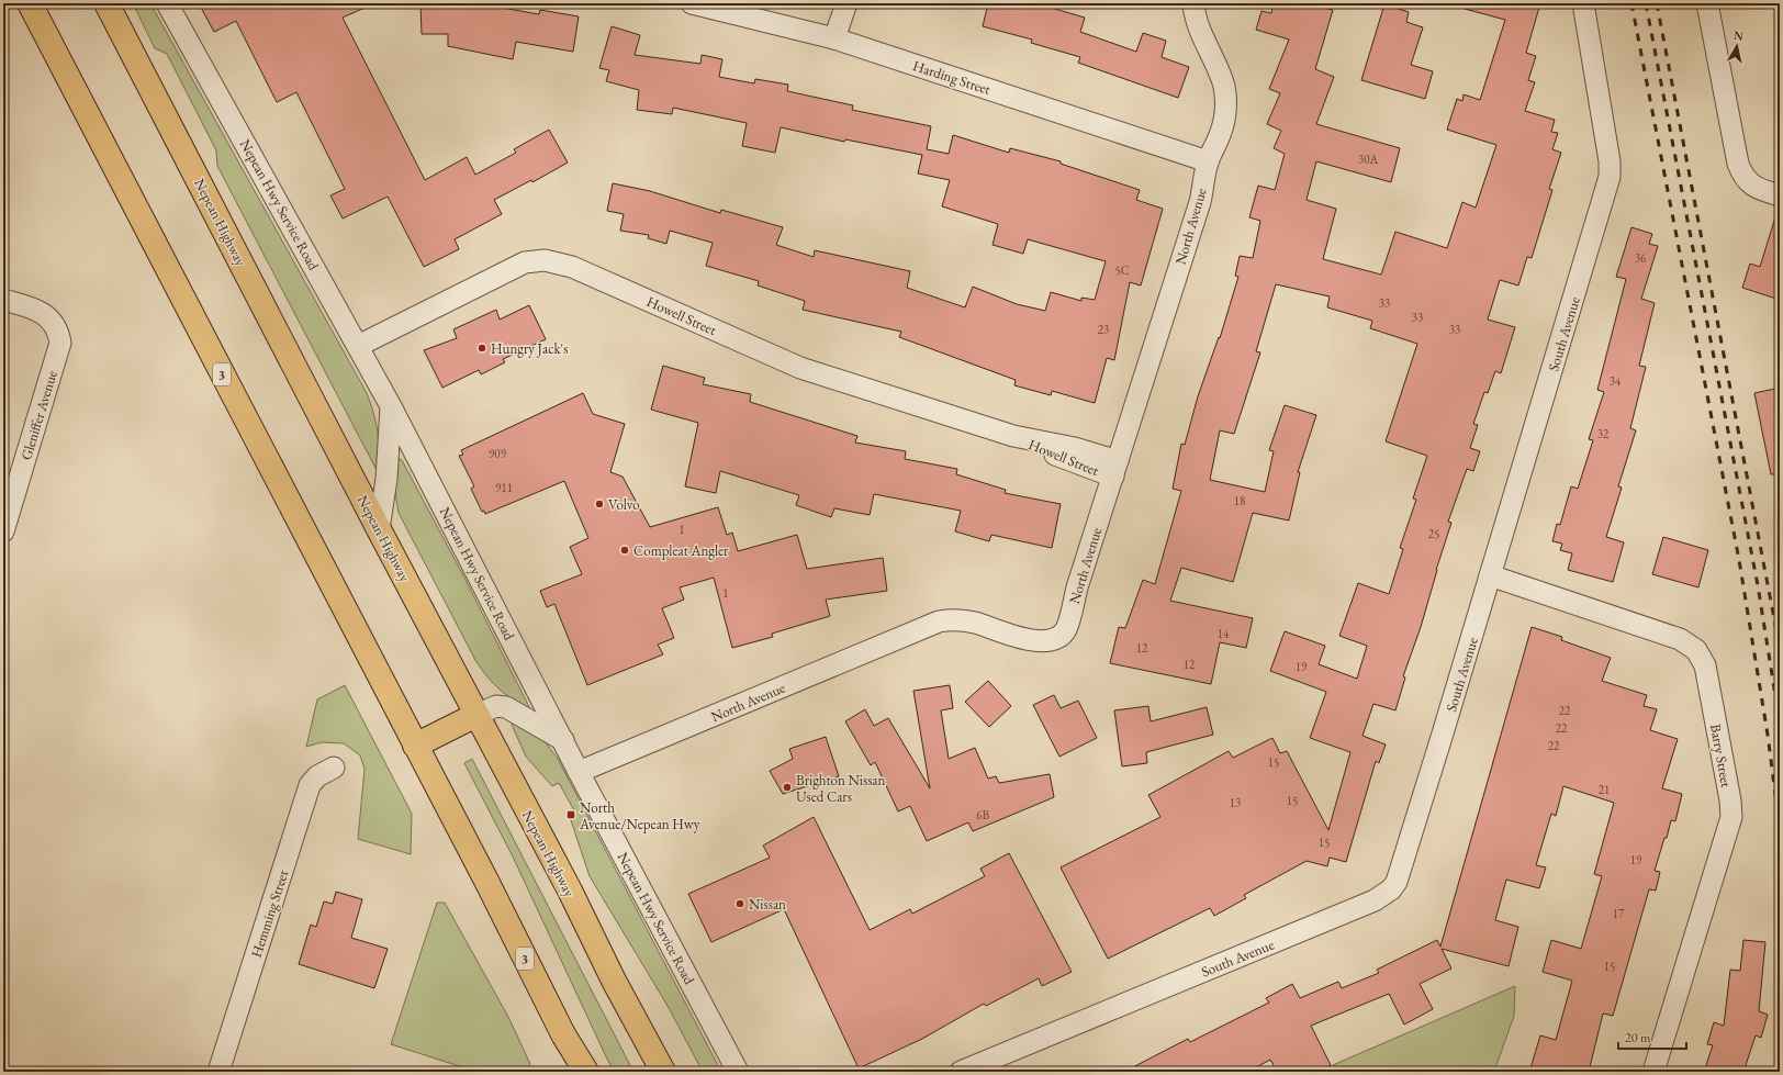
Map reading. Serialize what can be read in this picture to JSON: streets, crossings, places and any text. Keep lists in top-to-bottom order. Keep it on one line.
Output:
{"streets":{"highway":["Nepean Highway","3"],"street":["Harding Street","Nepean Hwy Service Road","North Avenue","Howell Street","South Avenue","Gleniffer Avenue","Barry Street","Hemming Street"]},"crossings":[["Harding Street","North Avenue"],["Nepean Hwy Service Road","North Avenue"],["Nepean Hwy Service Road","Howell Street"],["North Avenue","Howell Street"],["South Avenue","Barry Street"]],"places":{"other":["Hungry Jack's","Volvo","Compleat Angler","Brighton Nissan Used Cars","Nissan"],"transit":["North Avenue/Nepean Hwy"]},"house_numbers":["30A","36","5C","33","33","23","33","34","32","909","911","18","1","25","1","14","12","12","19","22","22","22","15","21","15","13","6B","15","19","17","15"],"scale_bar":"20 m","north":"top"}
